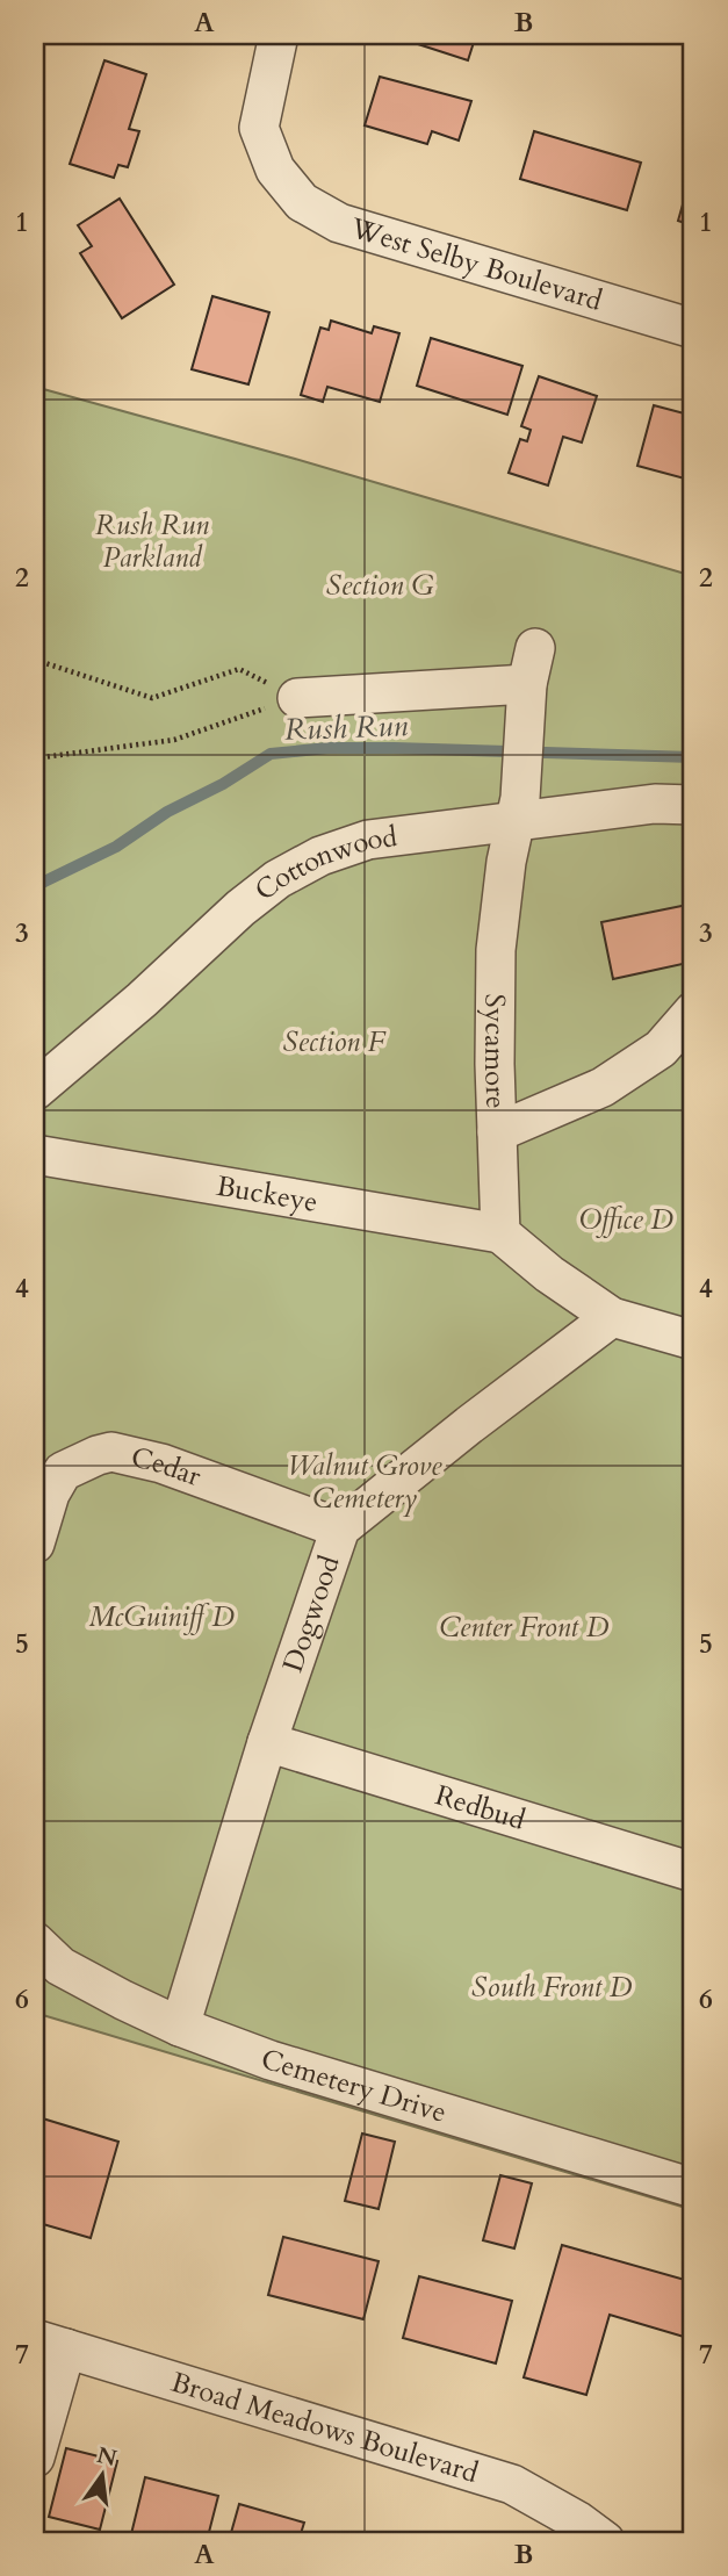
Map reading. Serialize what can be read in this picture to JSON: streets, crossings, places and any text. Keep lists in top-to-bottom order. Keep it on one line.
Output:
{"streets":{"street":["West Selby Boulevard","Cottonwood","Sycamore","Buckeye","Cedar","Dogwood","Redbud","Cemetery Drive","Broad Meadows Boulevard"]},"crossings":[["Cottonwood","Sycamore"],["Sycamore","Buckeye"],["Cedar","Dogwood"],["Dogwood","Redbud"],["Dogwood","Cemetery Drive"]],"water":["Rush Run"],"parks":["Rush Run Parkland","Section G","Section F","Office D","Walnut Grove Cemetery","McGuiniff D","Center Front D","South Front D"],"north":"top","grid":{"columns":["A","B"],"rows":["1","2","3","4","5","6","7"]}}
